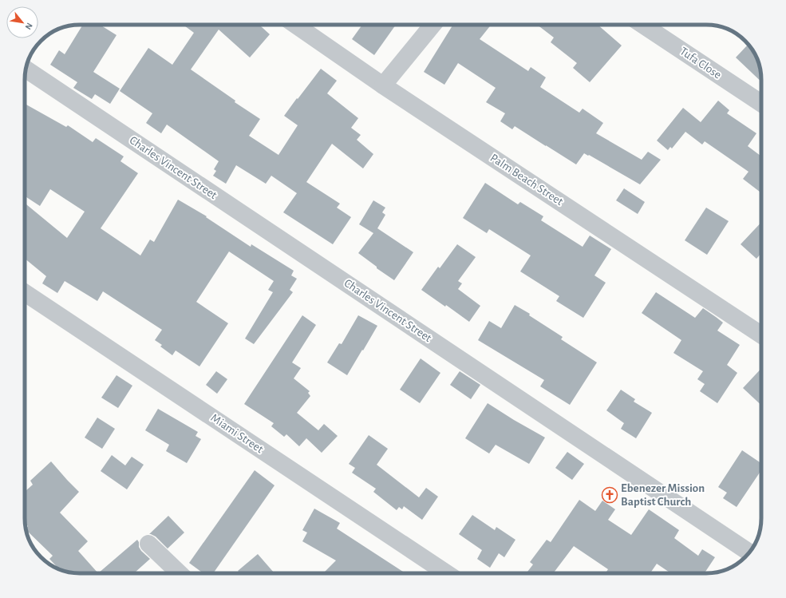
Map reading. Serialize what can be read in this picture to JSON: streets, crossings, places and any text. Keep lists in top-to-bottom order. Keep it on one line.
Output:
{"streets":{"street":["Tufa Close","Charles Vincent Street","Palm Beach Street","Miami Street"]},"places":{"church":["Ebenezer Mission Baptist Church"]},"north":"bottom right"}
